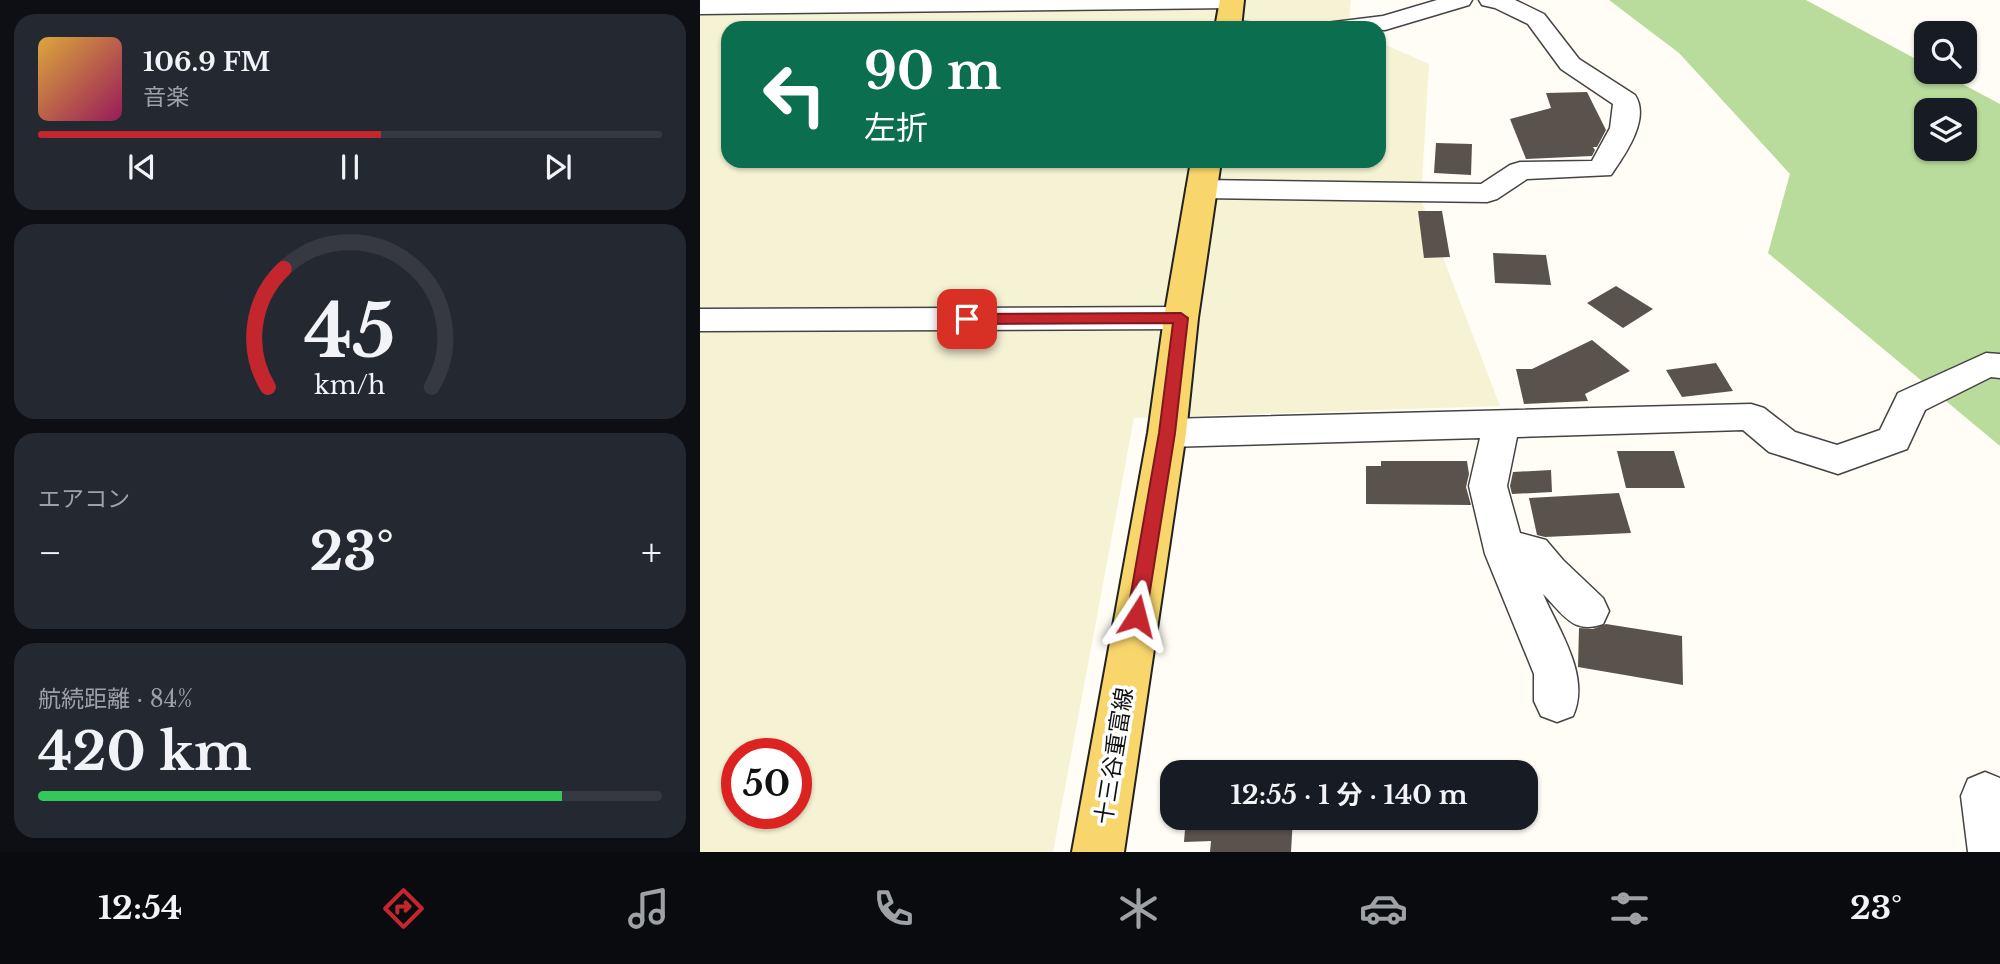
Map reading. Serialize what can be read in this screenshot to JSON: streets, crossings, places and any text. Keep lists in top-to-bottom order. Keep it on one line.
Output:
{"streets":{"main road":["十三谷重富線"]},"page":{"turn":["90 m","左折"],"song":["106.9 FM","音楽"],"tile":["エアコン",["航続距離 · 84%","420 km"]],"heat":["−","23°","+"],"limit":"50","trip":"12:55 · 1 分 · 140 m","tabs":["12:54","23°"],"gauge":["45","km/h"]}}
